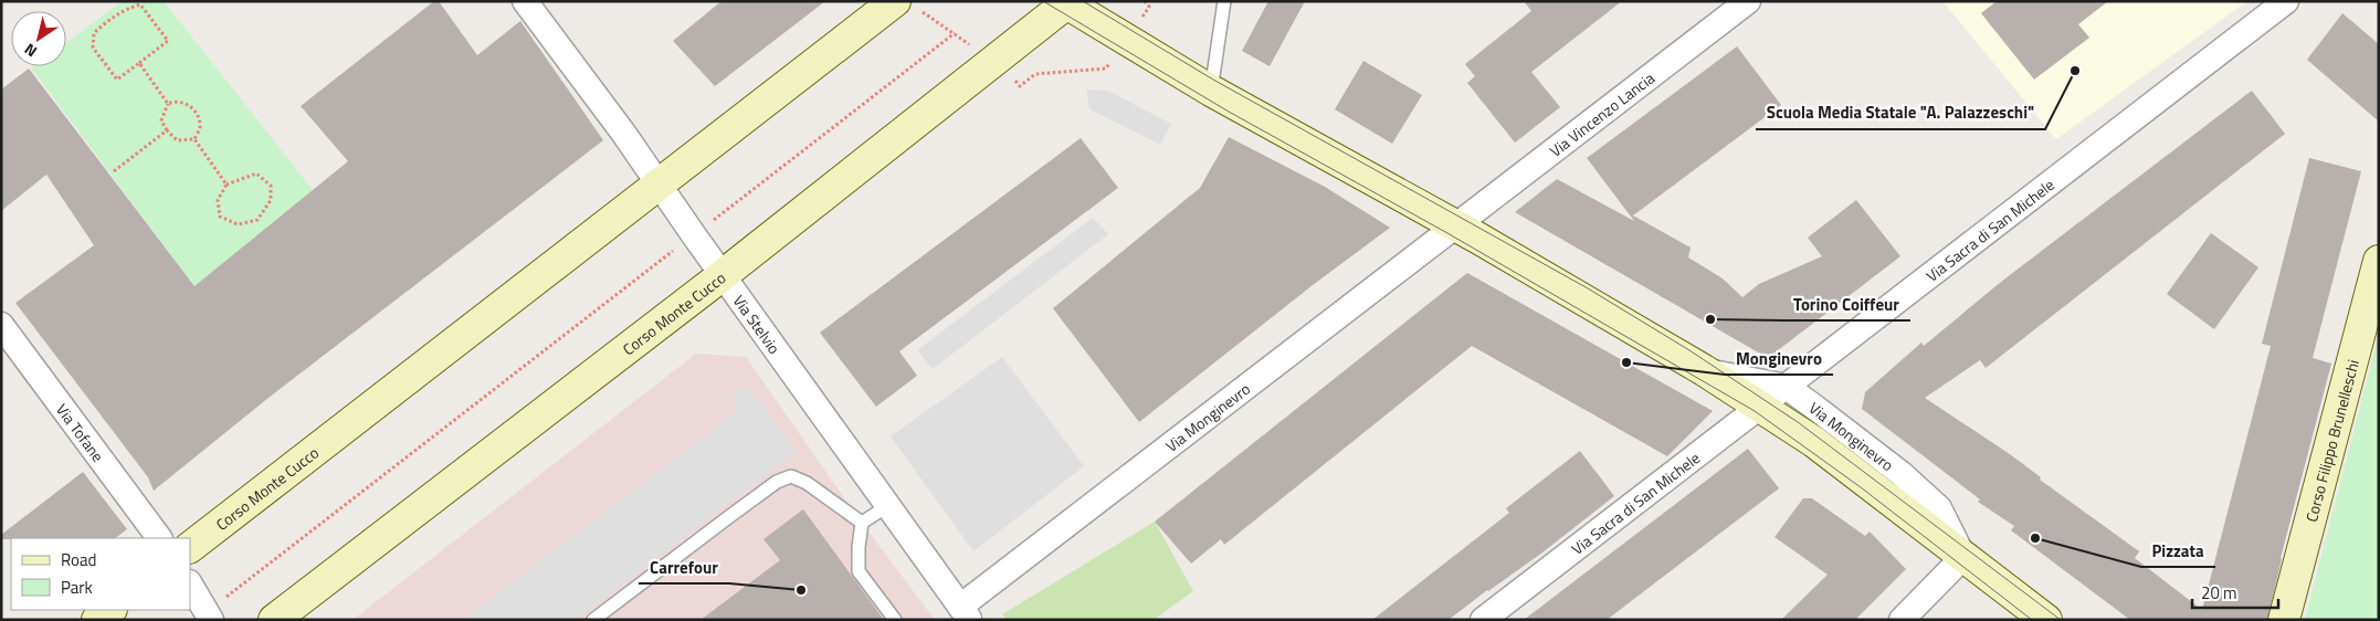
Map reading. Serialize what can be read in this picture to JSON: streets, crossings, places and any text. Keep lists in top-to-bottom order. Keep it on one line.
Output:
{"streets":{"street":["Via Vincenzo Lancia","Via Sacra di San Michele","Corso Monte Cucco","Via Stelvio","Via Monginevro","Via Tofane","Corso Filippo Brunelleschi"]},"crossings":[["Via Vincenzo Lancia","Via Monginevro"],["Via Sacra di San Michele","Via Monginevro"],["Corso Monte Cucco","Via Stelvio"],["Corso Monte Cucco","Via Monginevro"],["Via Stelvio","Via Monginevro"]],"places":["Scuola Media Statale \"A. Palazzeschi\"","Torino Coiffeur","Monginevro","Pizzata","Carrefour"],"legend":["Road","Park"],"scale_bar":"20 m","north":"bottom left"}
